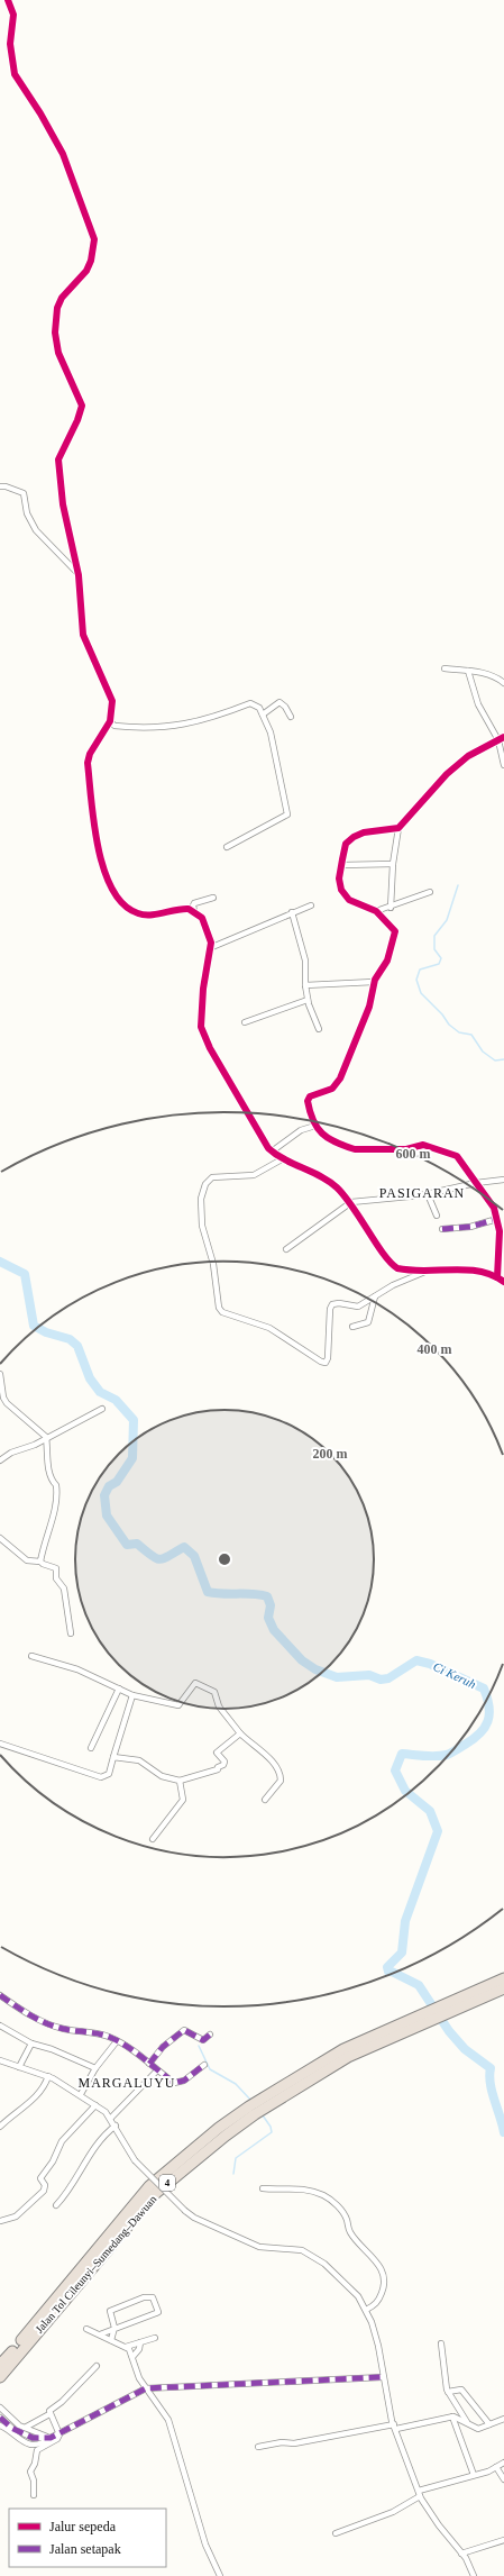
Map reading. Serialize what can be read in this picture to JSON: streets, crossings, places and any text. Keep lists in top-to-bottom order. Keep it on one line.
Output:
{"streets":{"highway":["4","Jalan Tol Cileunyi–Sumedang–Dawuan"]},"districts":["PASIGARAN","MARGALUYU"],"water":["Ci Keruh"],"legend":["Jalur sepeda","Jalan setapak"],"rings":["600 m","400 m","200 m"]}
